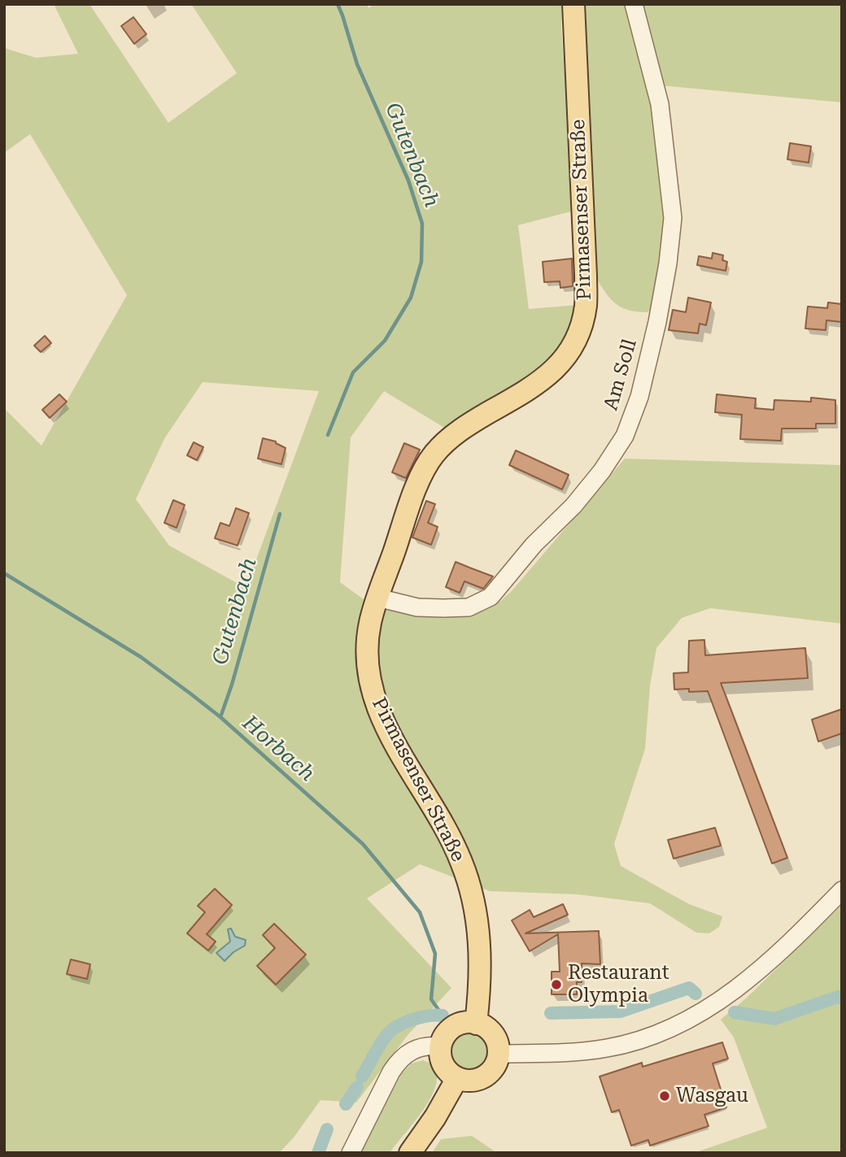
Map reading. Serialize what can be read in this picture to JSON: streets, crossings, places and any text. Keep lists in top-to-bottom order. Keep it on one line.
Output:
{"streets":{"main road":["Pirmasenser Straße"],"street":["Am Soll"]},"crossings":[["Pirmasenser Straße","Am Soll"]],"water":["Gutenbach","Horbach"],"places":["Restaurant Olympia","Wasgau"]}
